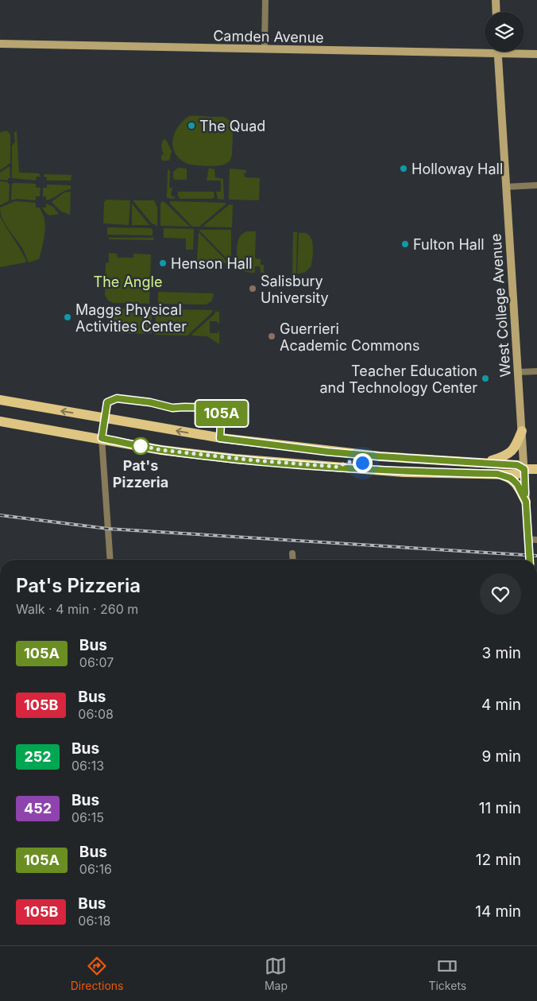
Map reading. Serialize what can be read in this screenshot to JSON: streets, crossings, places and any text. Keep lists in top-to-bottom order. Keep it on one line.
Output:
{"streets":{"street":["Camden Avenue","West College Avenue"]},"crossings":[["Camden Avenue","West College Avenue"]],"parks":["The Angle"],"places":["The Quad","Holloway Hall","Fulton Hall","Henson Hall","Salisbury University","Maggs Physical Activities Center","Guerrieri Academic Commons","Teacher Education and Technology Center","Pat's Pizzeria"],"lines":["bus line 105A"],"page":{"on_map":"105A","heading":["Pat's Pizzeria","Walk · 4 min · 260 m"],"list":[{"mark":"105A","name":"Bus","note":"06:07","value":"3 min"},{"mark":"105B","name":"Bus","note":"06:08","value":"4 min"},{"mark":"252","name":"Bus","note":"06:13","value":"9 min"},{"mark":"452","name":"Bus","note":"06:15","value":"11 min"},{"mark":"105A","name":"Bus","note":"06:16","value":"12 min"},{"mark":"105B","name":"Bus","note":"06:18","value":"14 min"}],"tabs":["Directions","Map","Tickets"]}}
